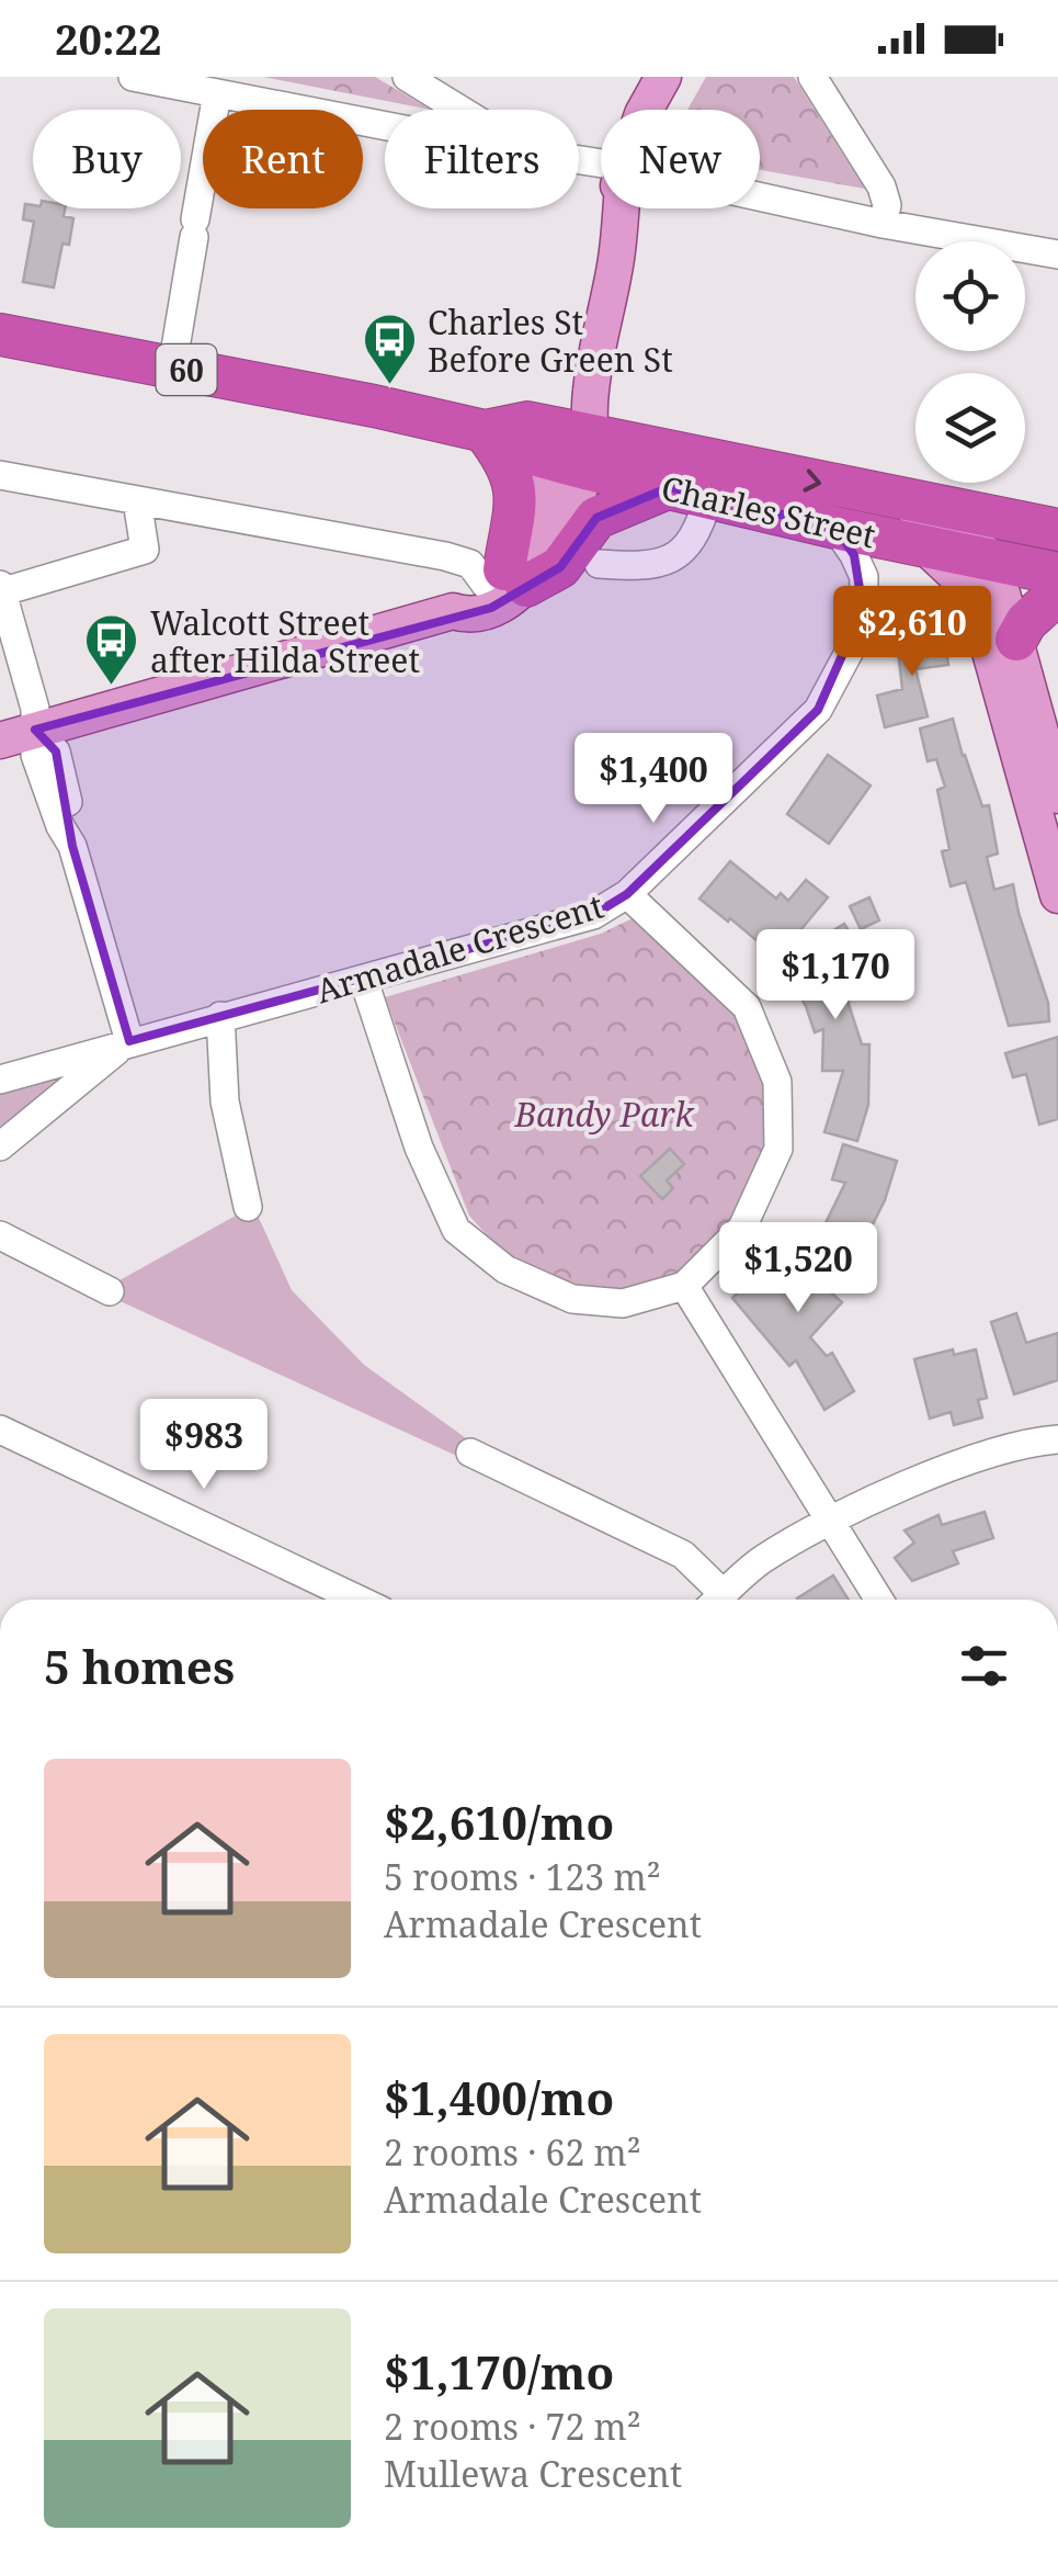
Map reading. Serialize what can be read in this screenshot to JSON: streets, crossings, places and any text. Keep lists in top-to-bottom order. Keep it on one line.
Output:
{"streets":{"highway":["60","Charles Street"],"street":["Armadale Crescent"]},"crossings":[["Charles Street","Armadale Crescent"]],"parks":["Bandy Park"],"places":{"bus stop":["Charles St Before Green St","Walcott Street after Hilda Street"]},"page":{"status":"20:22","chip":["Buy","Rent","Filters","New"],"price":["$2,610","$1,400","$1,170","$1,520","$983"],"heading":"5 homes","list":[{"name":"$2,610/mo","note":"5 rooms · 123 m² · Armadale Crescent"},{"name":"$1,400/mo","note":"2 rooms · 62 m² · Armadale Crescent"},{"name":"$1,170/mo","note":"2 rooms · 72 m² · Mullewa Crescent"}]}}
